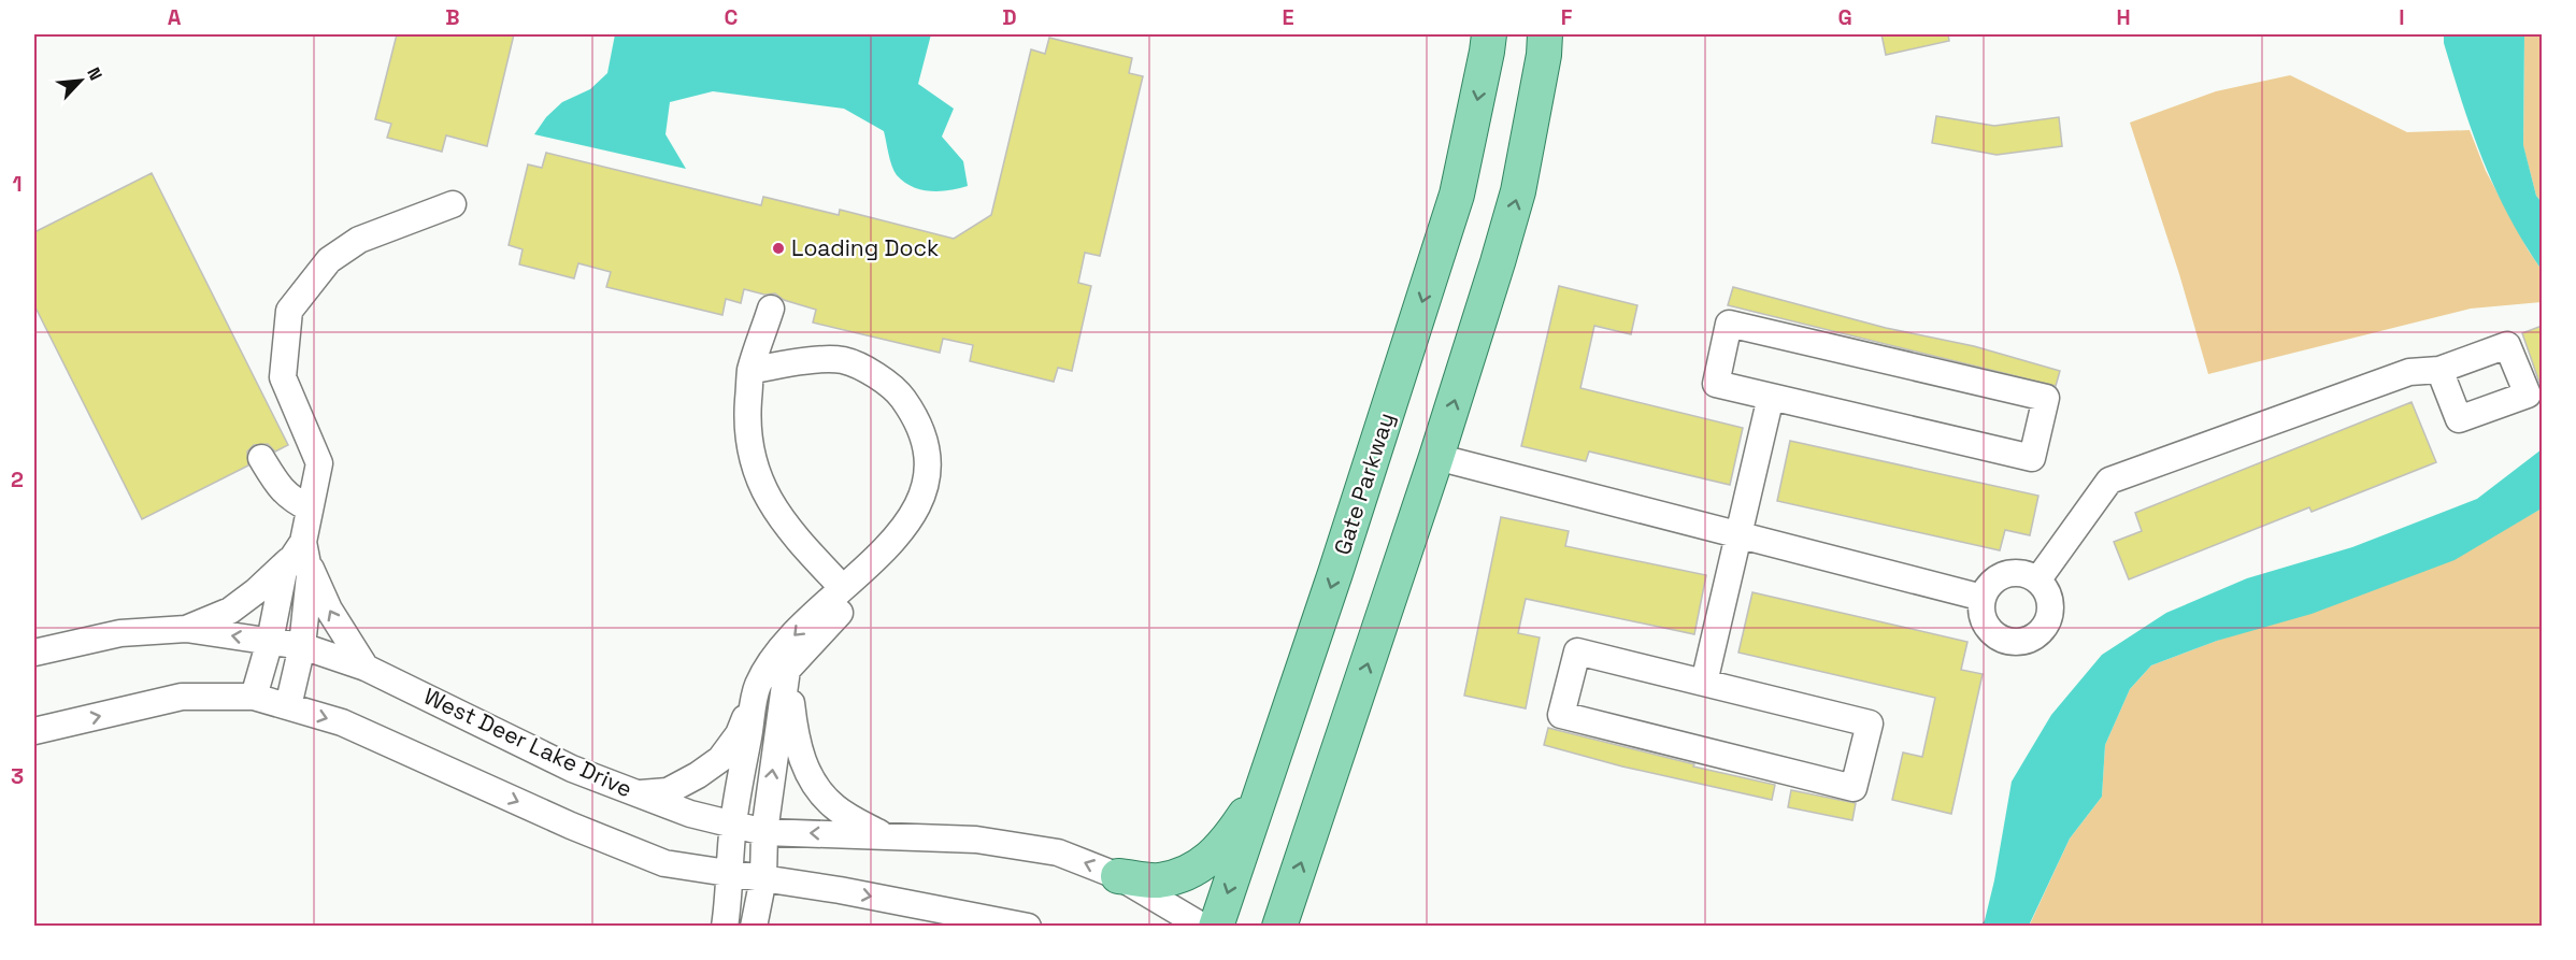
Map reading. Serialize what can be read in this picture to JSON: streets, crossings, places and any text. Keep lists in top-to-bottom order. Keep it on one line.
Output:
{"streets":{"main road":["Gate Parkway"],"street":["West Deer Lake Drive"]},"places":["Loading Dock"],"north":"top right","grid":{"columns":["A","B","C","D","E","F","G","H","I"],"rows":["1","2","3"]}}
